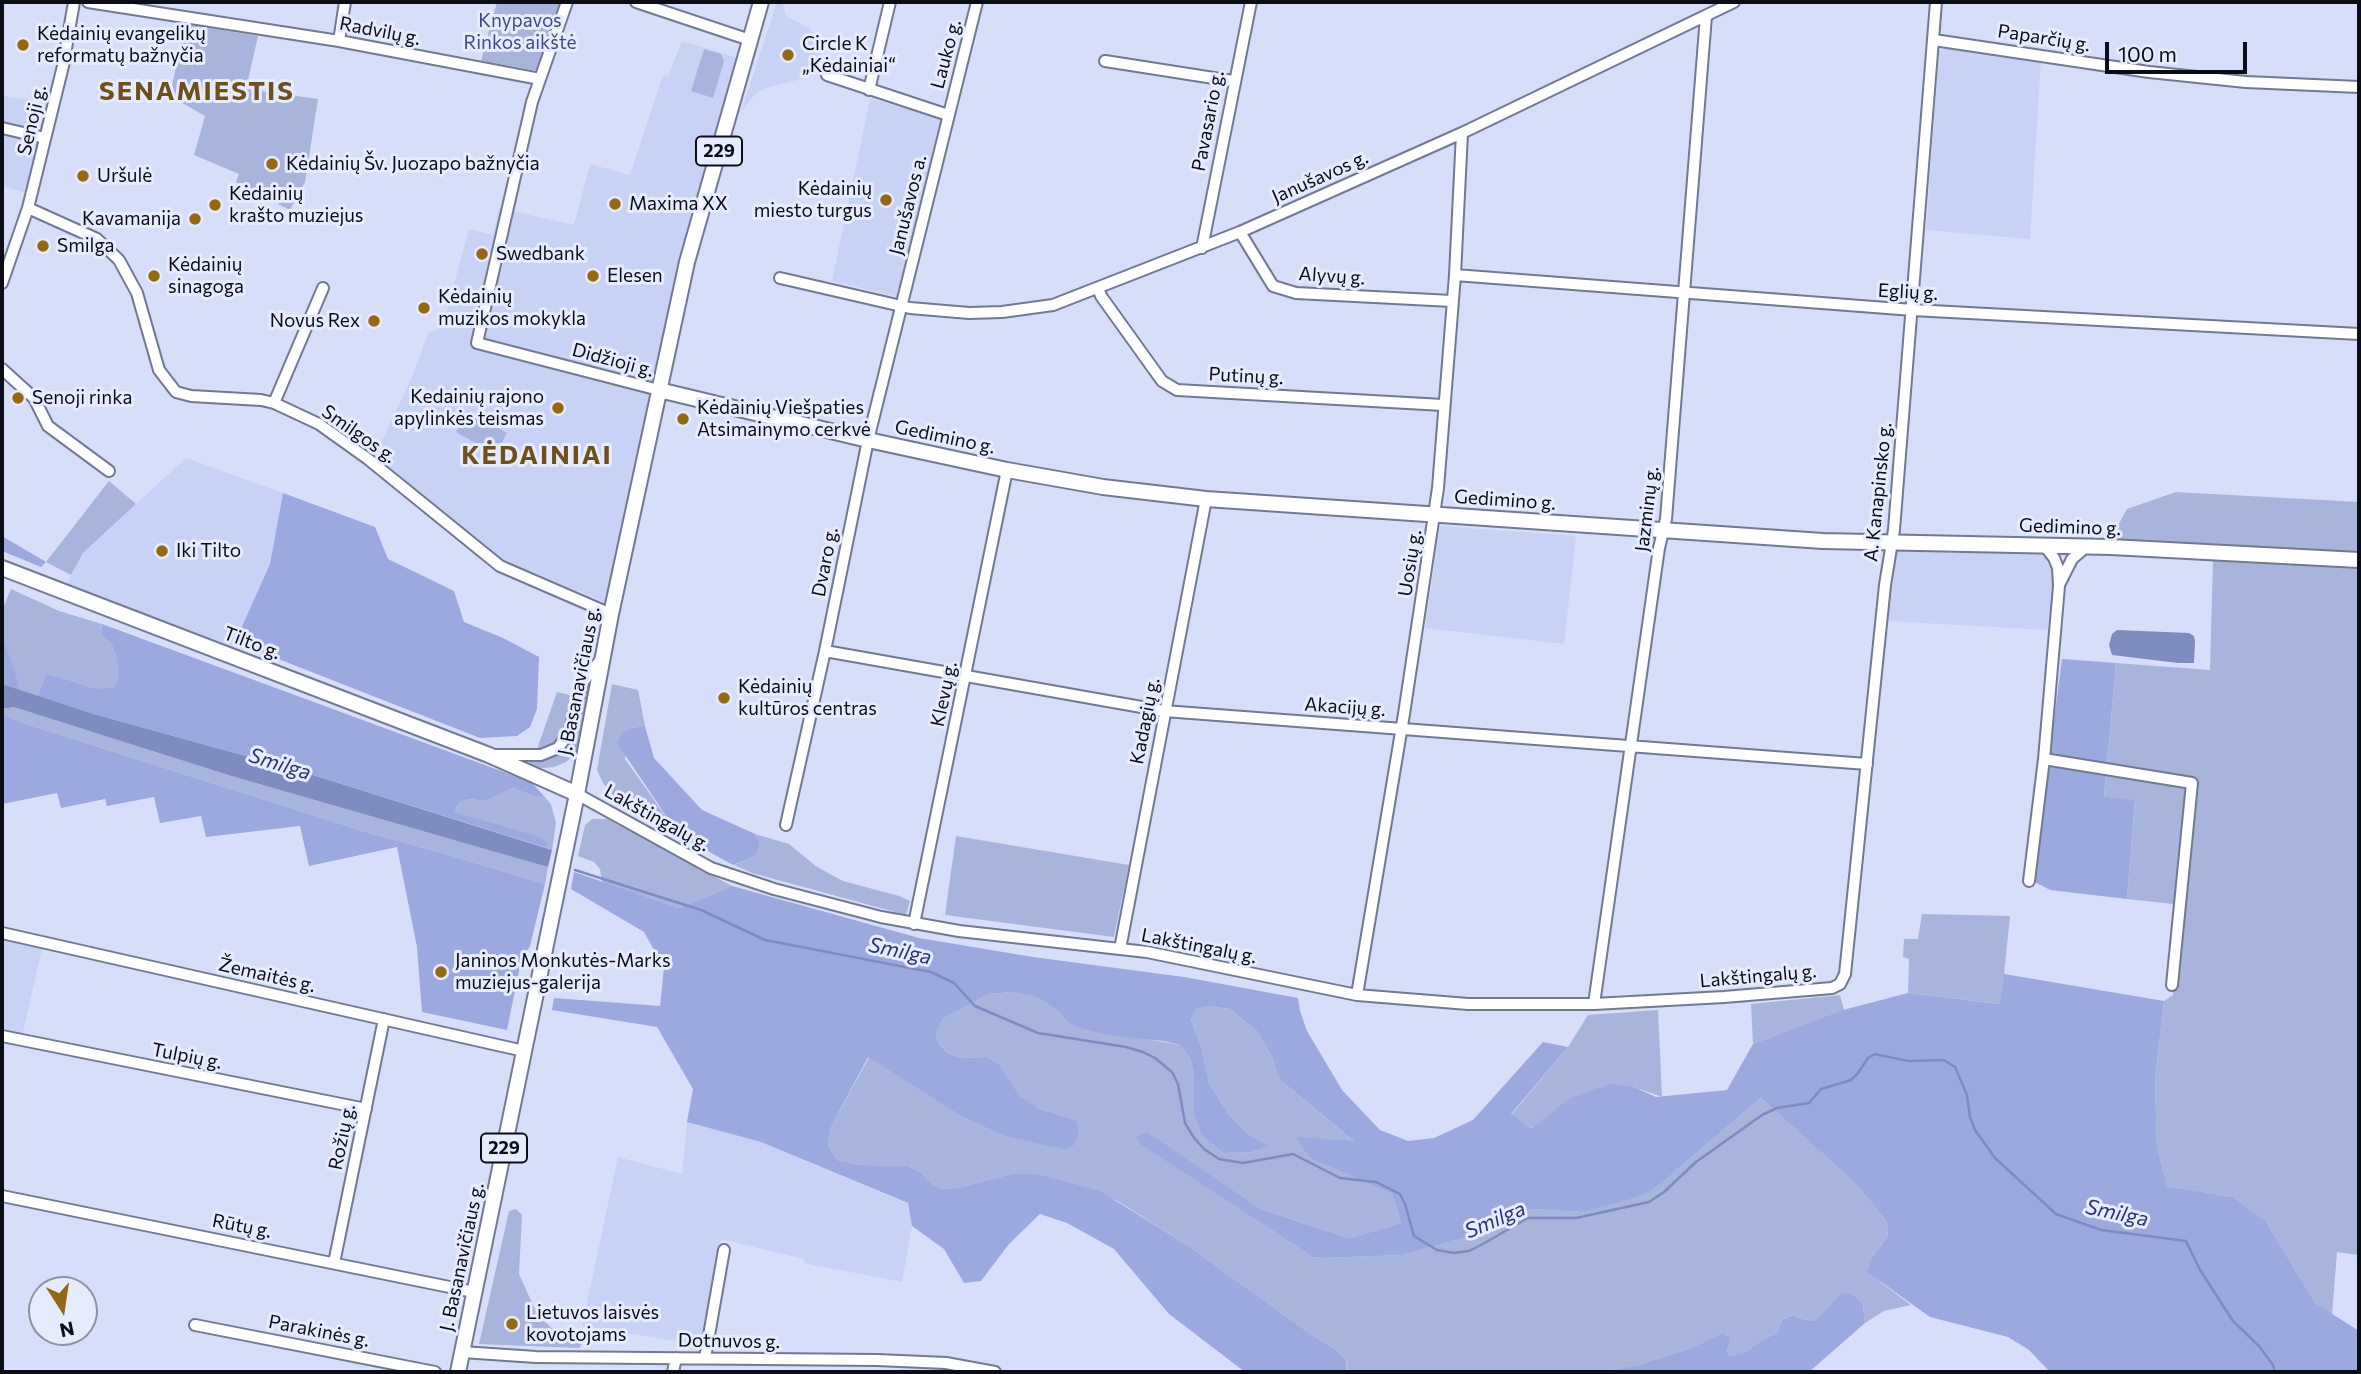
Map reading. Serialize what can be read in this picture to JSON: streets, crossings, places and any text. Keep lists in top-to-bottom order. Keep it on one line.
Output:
{"streets":{"main road":["229","Gedimino g.","Tilto g.","J. Basanavičiaus g."],"street":["Radvilų g.","Paparčių g.","Lauko g.","Senoji g.","Pavasario g.","Janušavos g.","Janušavos a.","Alyvų g.","Eglių g.","Didžioji g.","Putinų g.","Smilgos g.","A. Kanapinsko g.","Jazminų g.","Dvaro g.","Uosių g.","Klevų g.","Akacijų g.","Kadagių g.","Lakštingalų g.","Žemaitės g.","Tulpių g.","Rožių g.","Rūtų g.","Parakinės g.","Dotnuvos g."]},"crossings":[["Radvilų g.","Didžioji g."],["Paparčių g.","A. Kanapinsko g."],["Lauko g.","Janušavos a."],["Senoji g.","Smilgos g."],["Pavasario g.","Janušavos g."],["Janušavos g.","Janušavos a."],["Janušavos g.","Alyvų g."],["Janušavos g.","Putinų g."],["Janušavos g.","Jazminų g."],["Janušavos g.","Dvaro g."],["Janušavos g.","Uosių g."],["Janušavos a.","Dvaro g."],["Alyvų g.","Uosių g."],["Eglių g.","A. Kanapinsko g."],["Eglių g.","Jazminų g."],["Eglių g.","Uosių g."],["Didžioji g.","Gedimino g."],["Didžioji g.","J. Basanavičiaus g."],["Putinų g.","Uosių g."],["Smilgos g.","J. Basanavičiaus g."],["Gedimino g.","A. Kanapinsko g."],["Gedimino g.","Jazminų g."],["Gedimino g.","Dvaro g."],["Gedimino g.","Uosių g."],["Gedimino g.","J. Basanavičiaus g."],["Gedimino g.","Klevų g."],["Gedimino g.","Kadagių g."],["A. Kanapinsko g.","Akacijų g."],["A. Kanapinsko g.","Lakštingalų g."],["Jazminų g.","Akacijų g."],["Jazminų g.","Lakštingalų g."],["Dvaro g.","Akacijų g."],["Uosių g.","Akacijų g."],["Uosių g.","Lakštingalų g."],["Tilto g.","J. Basanavičiaus g."],["Tilto g.","Lakštingalų g."],["J. Basanavičiaus g.","Lakštingalų g."],["J. Basanavičiaus g.","Žemaitės g."],["J. Basanavičiaus g.","Rūtų g."],["J. Basanavičiaus g.","Dotnuvos g."],["Klevų g.","Akacijų g."],["Klevų g.","Lakštingalų g."],["Akacijų g.","Kadagių g."],["Kadagių g.","Lakštingalų g."],["Žemaitės g.","Rožių g."],["Tulpių g.","Rožių g."],["Rožių g.","Rūtų g."]],"districts":["SENAMIESTIS","KĖDAINIAI"],"water":["Smilga"],"parks":["Knypavos Rinkos aikštė"],"places":["Kėdainių evangelikų reformatų bažnyčia","Circle K „Kėdainiai“","Kėdainių Šv. Juozapo bažnyčia","Uršulė","Kėdainių miesto turgus","Maxima XX","Kėdainių krašto muziejus","Kavamanija","Smilga","Swedbank","Kėdainių sinagoga","Elesen","Kėdainių muzikos mokykla","Novus Rex","Senoji rinka","Kedainių rajono apylinkės teismas","Kėdainių Viešpaties Atsimainymo cerkvė","Iki Tilto","Kėdainių kultūros centras","Janinos Monkutės-Marks muziejus-galerija","Lietuvos laisvės kovotojams"],"scale_bar":"100 m","north":"bottom"}
